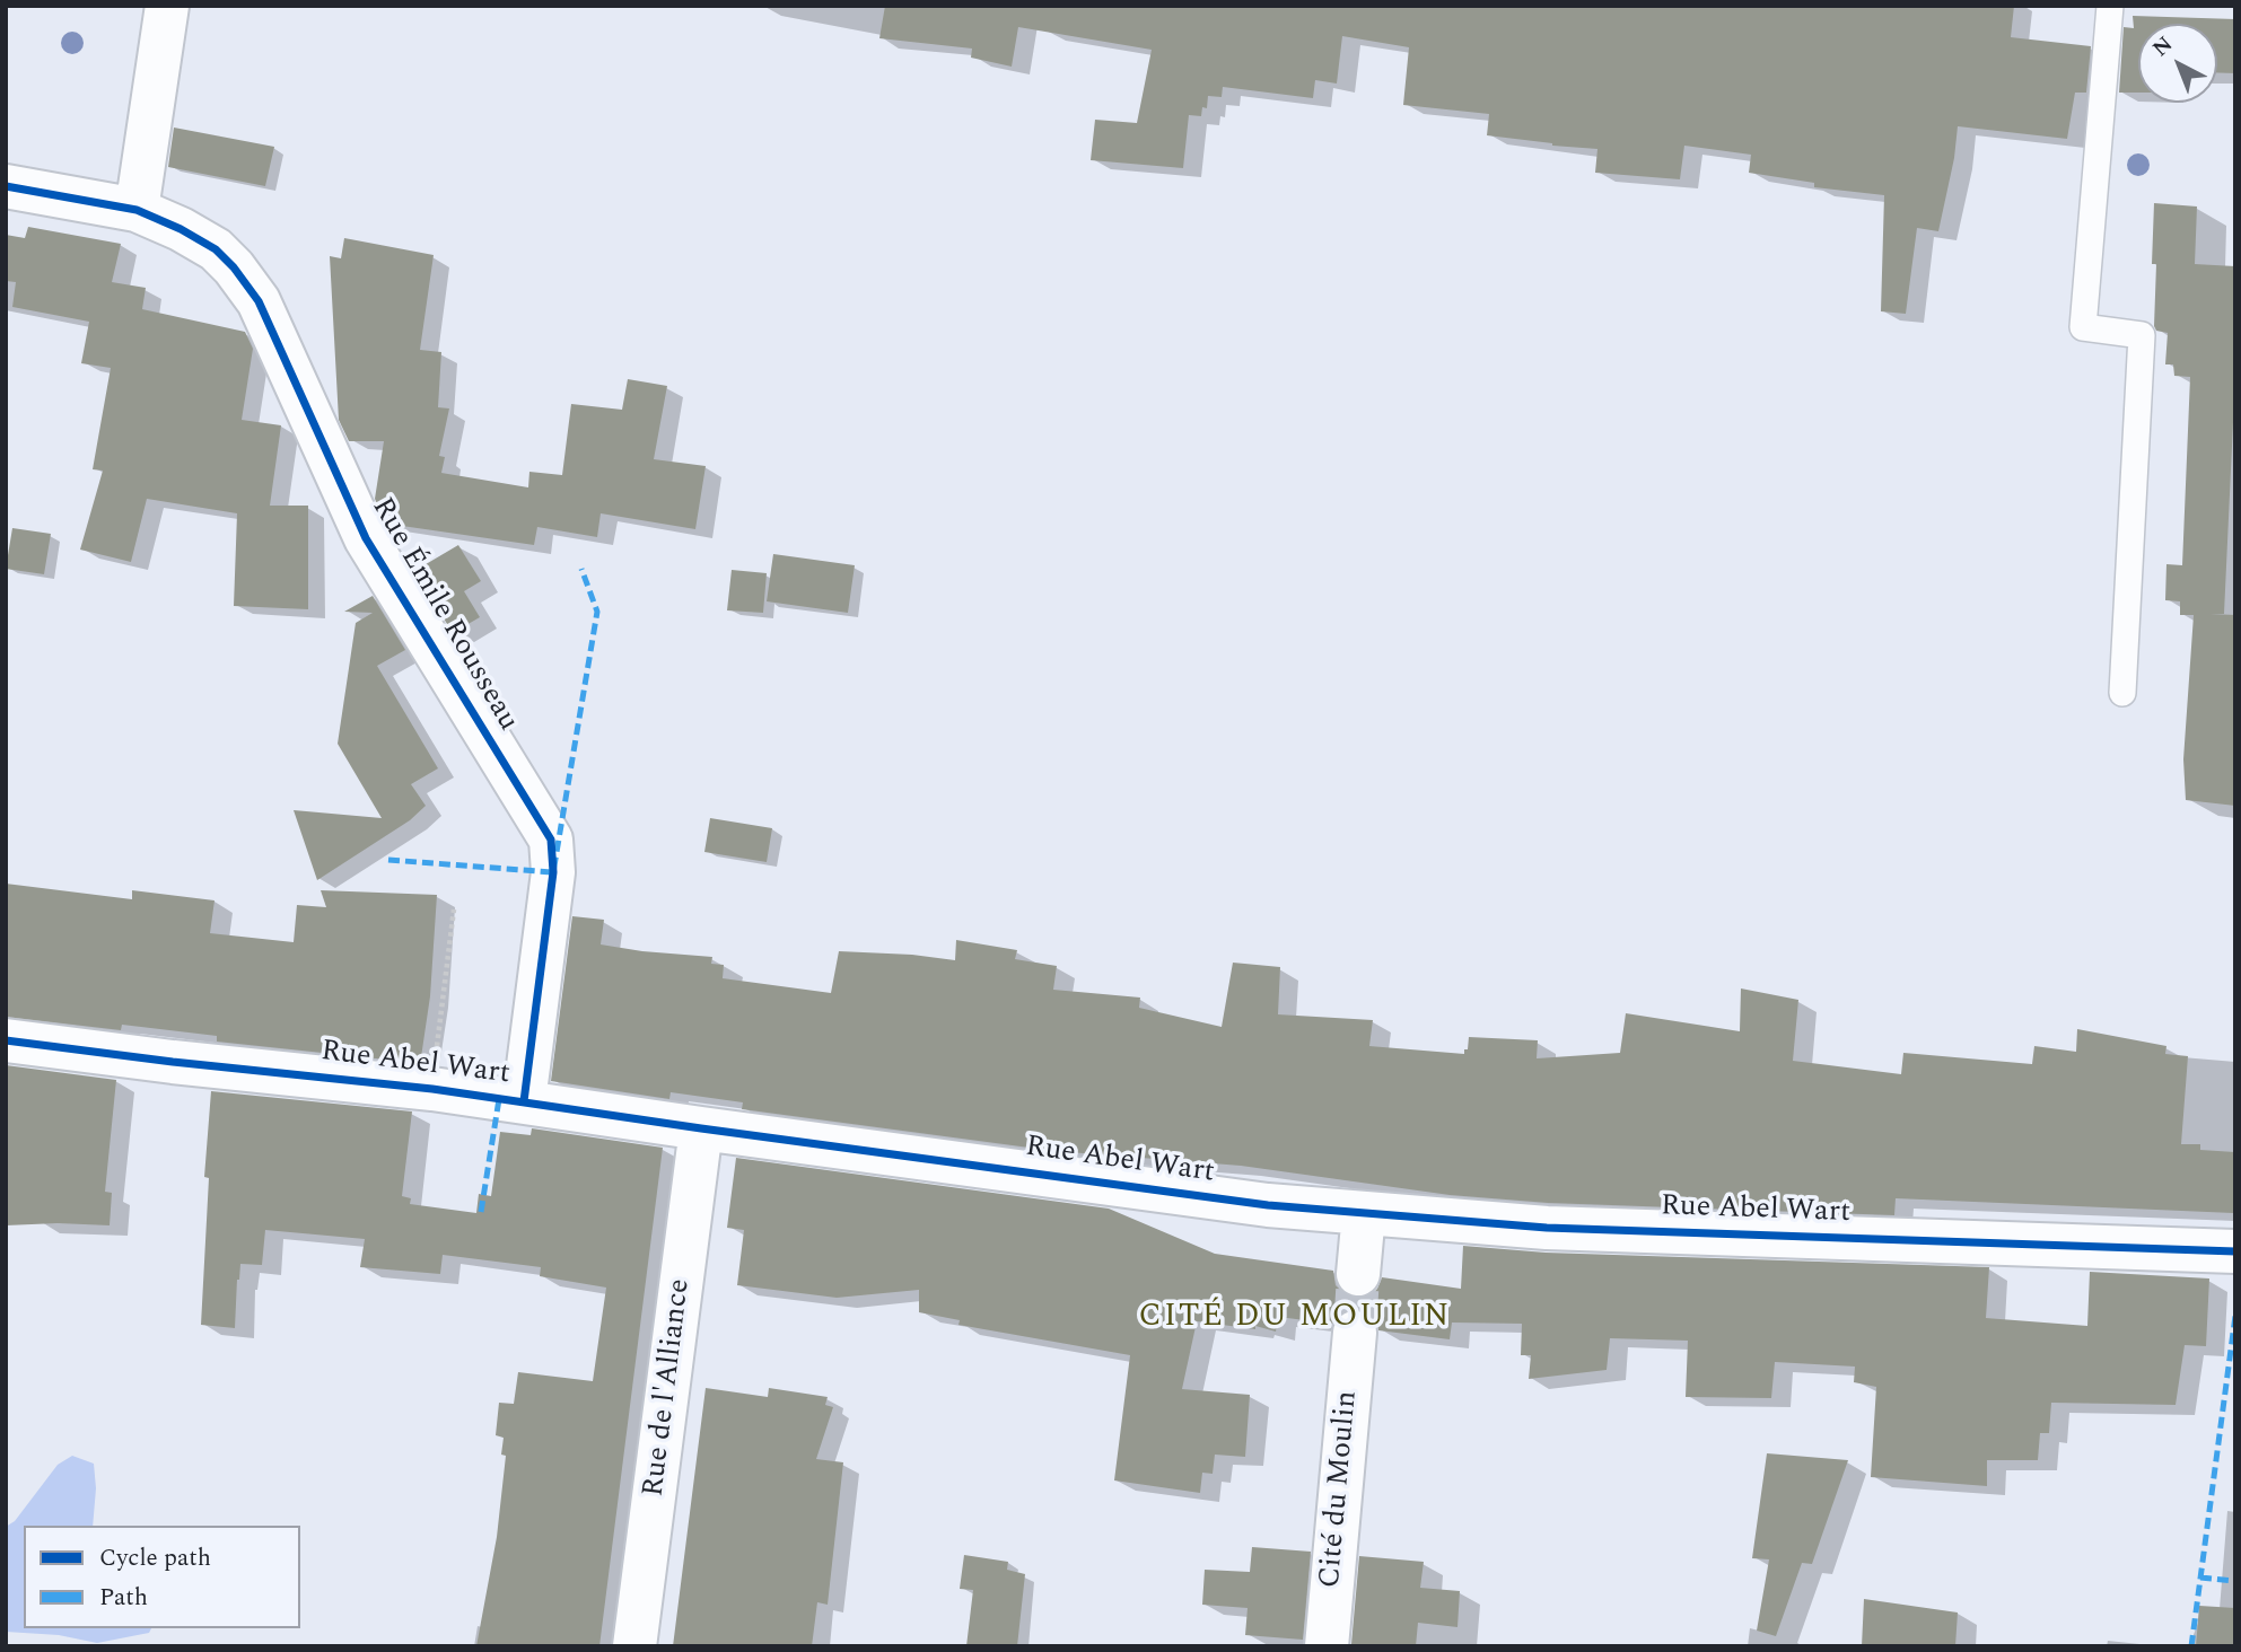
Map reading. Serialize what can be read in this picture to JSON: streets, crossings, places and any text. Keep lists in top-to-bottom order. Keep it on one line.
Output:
{"streets":{"street":["Rue Émile Rousseau","Rue Abel Wart","Rue de l'Alliance","Cité du Moulin"]},"crossings":[["Rue Émile Rousseau","Rue Abel Wart"],["Rue Abel Wart","Rue de l'Alliance"]],"districts":["CITÉ DU MOULIN"],"legend":["Cycle path","Path"],"north":"top left"}
